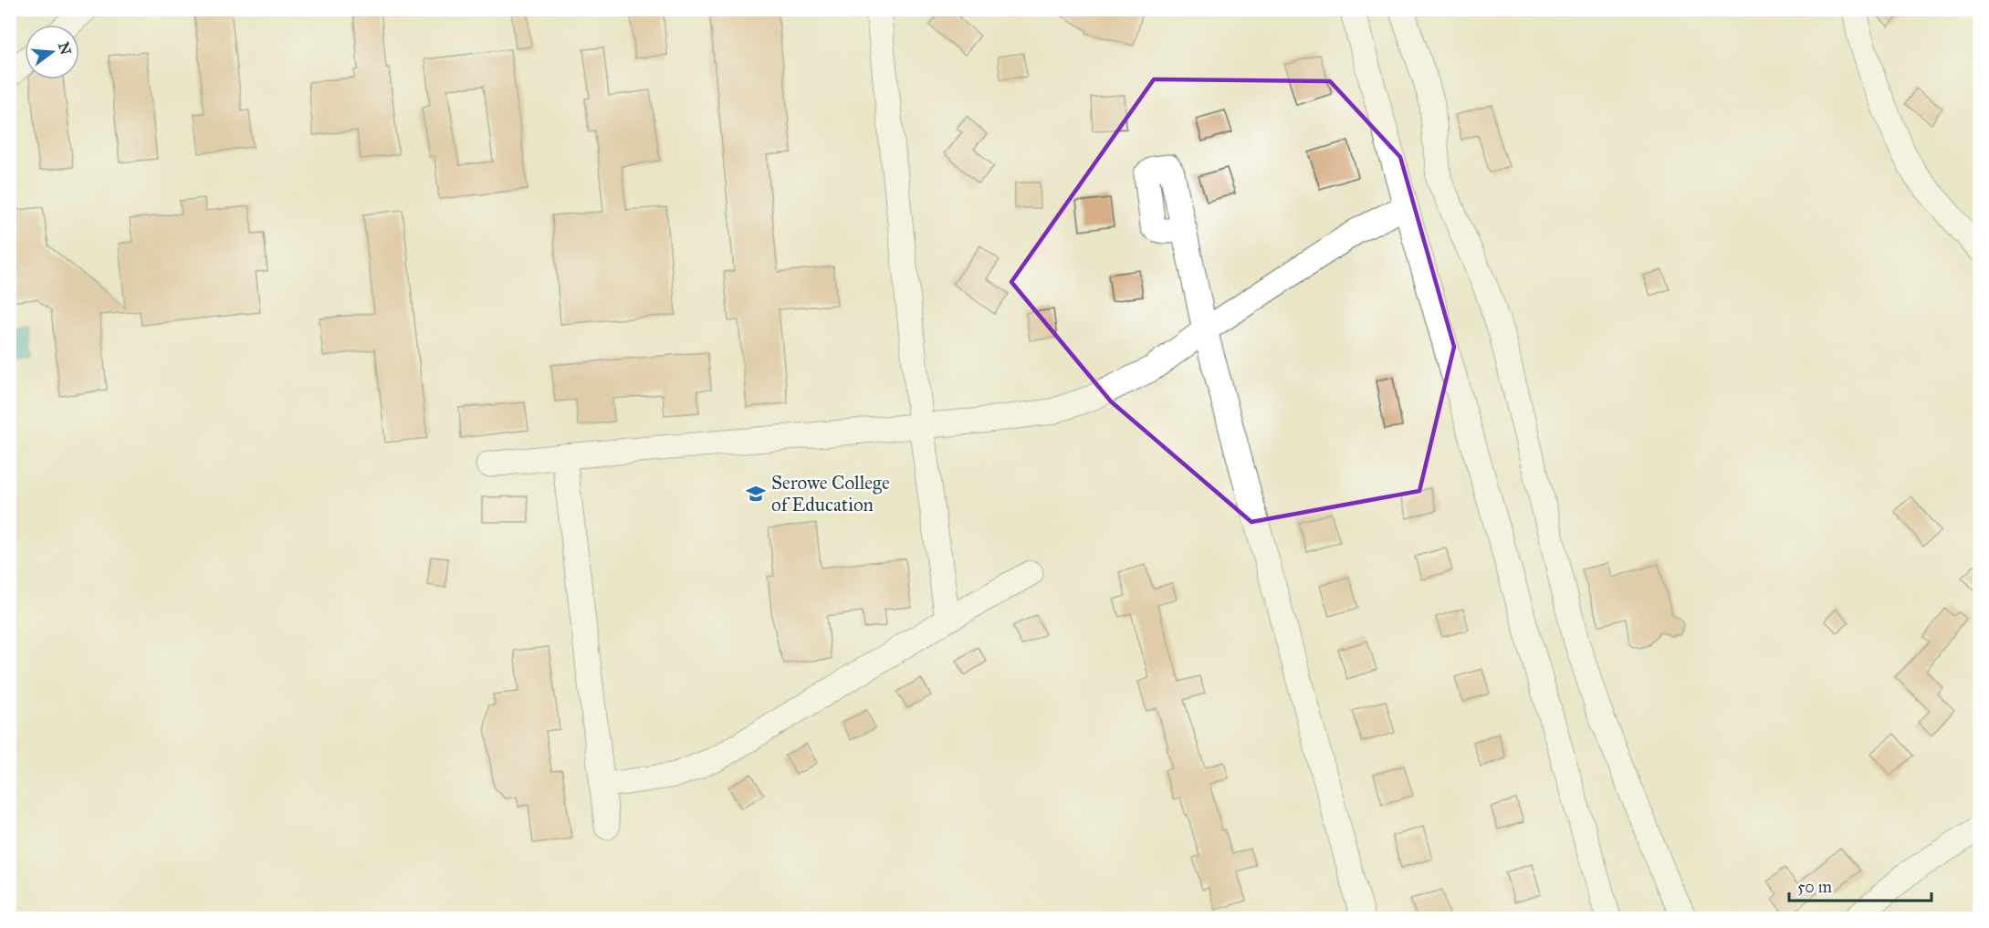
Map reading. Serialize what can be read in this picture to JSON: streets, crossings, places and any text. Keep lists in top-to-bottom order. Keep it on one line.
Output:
{"places":{"school or university":["Serowe College of Education"]},"scale_bar":"50 m","north":"right"}
